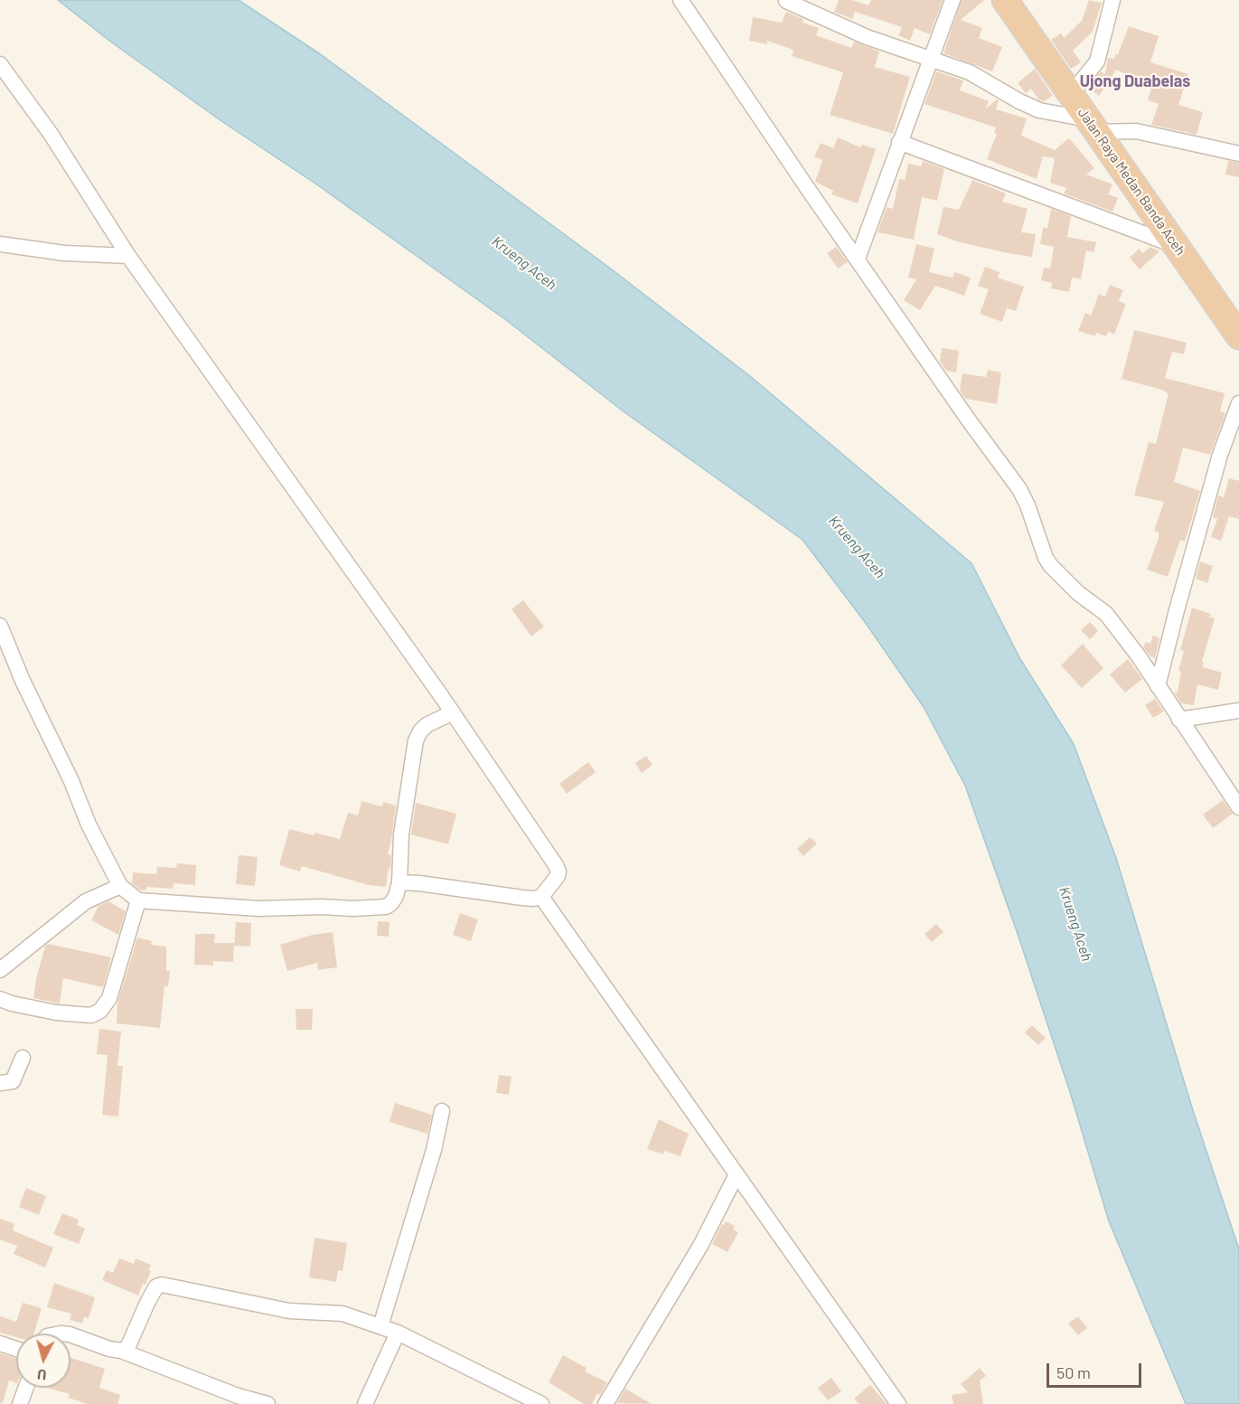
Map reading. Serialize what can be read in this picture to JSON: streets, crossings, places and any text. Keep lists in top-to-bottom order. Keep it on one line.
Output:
{"streets":{"highway":["Jalan Raya Medan Banda Aceh"]},"districts":["Ujong Duabelas"],"water":["Krueng Aceh"],"scale_bar":"50 m","north":"bottom"}
